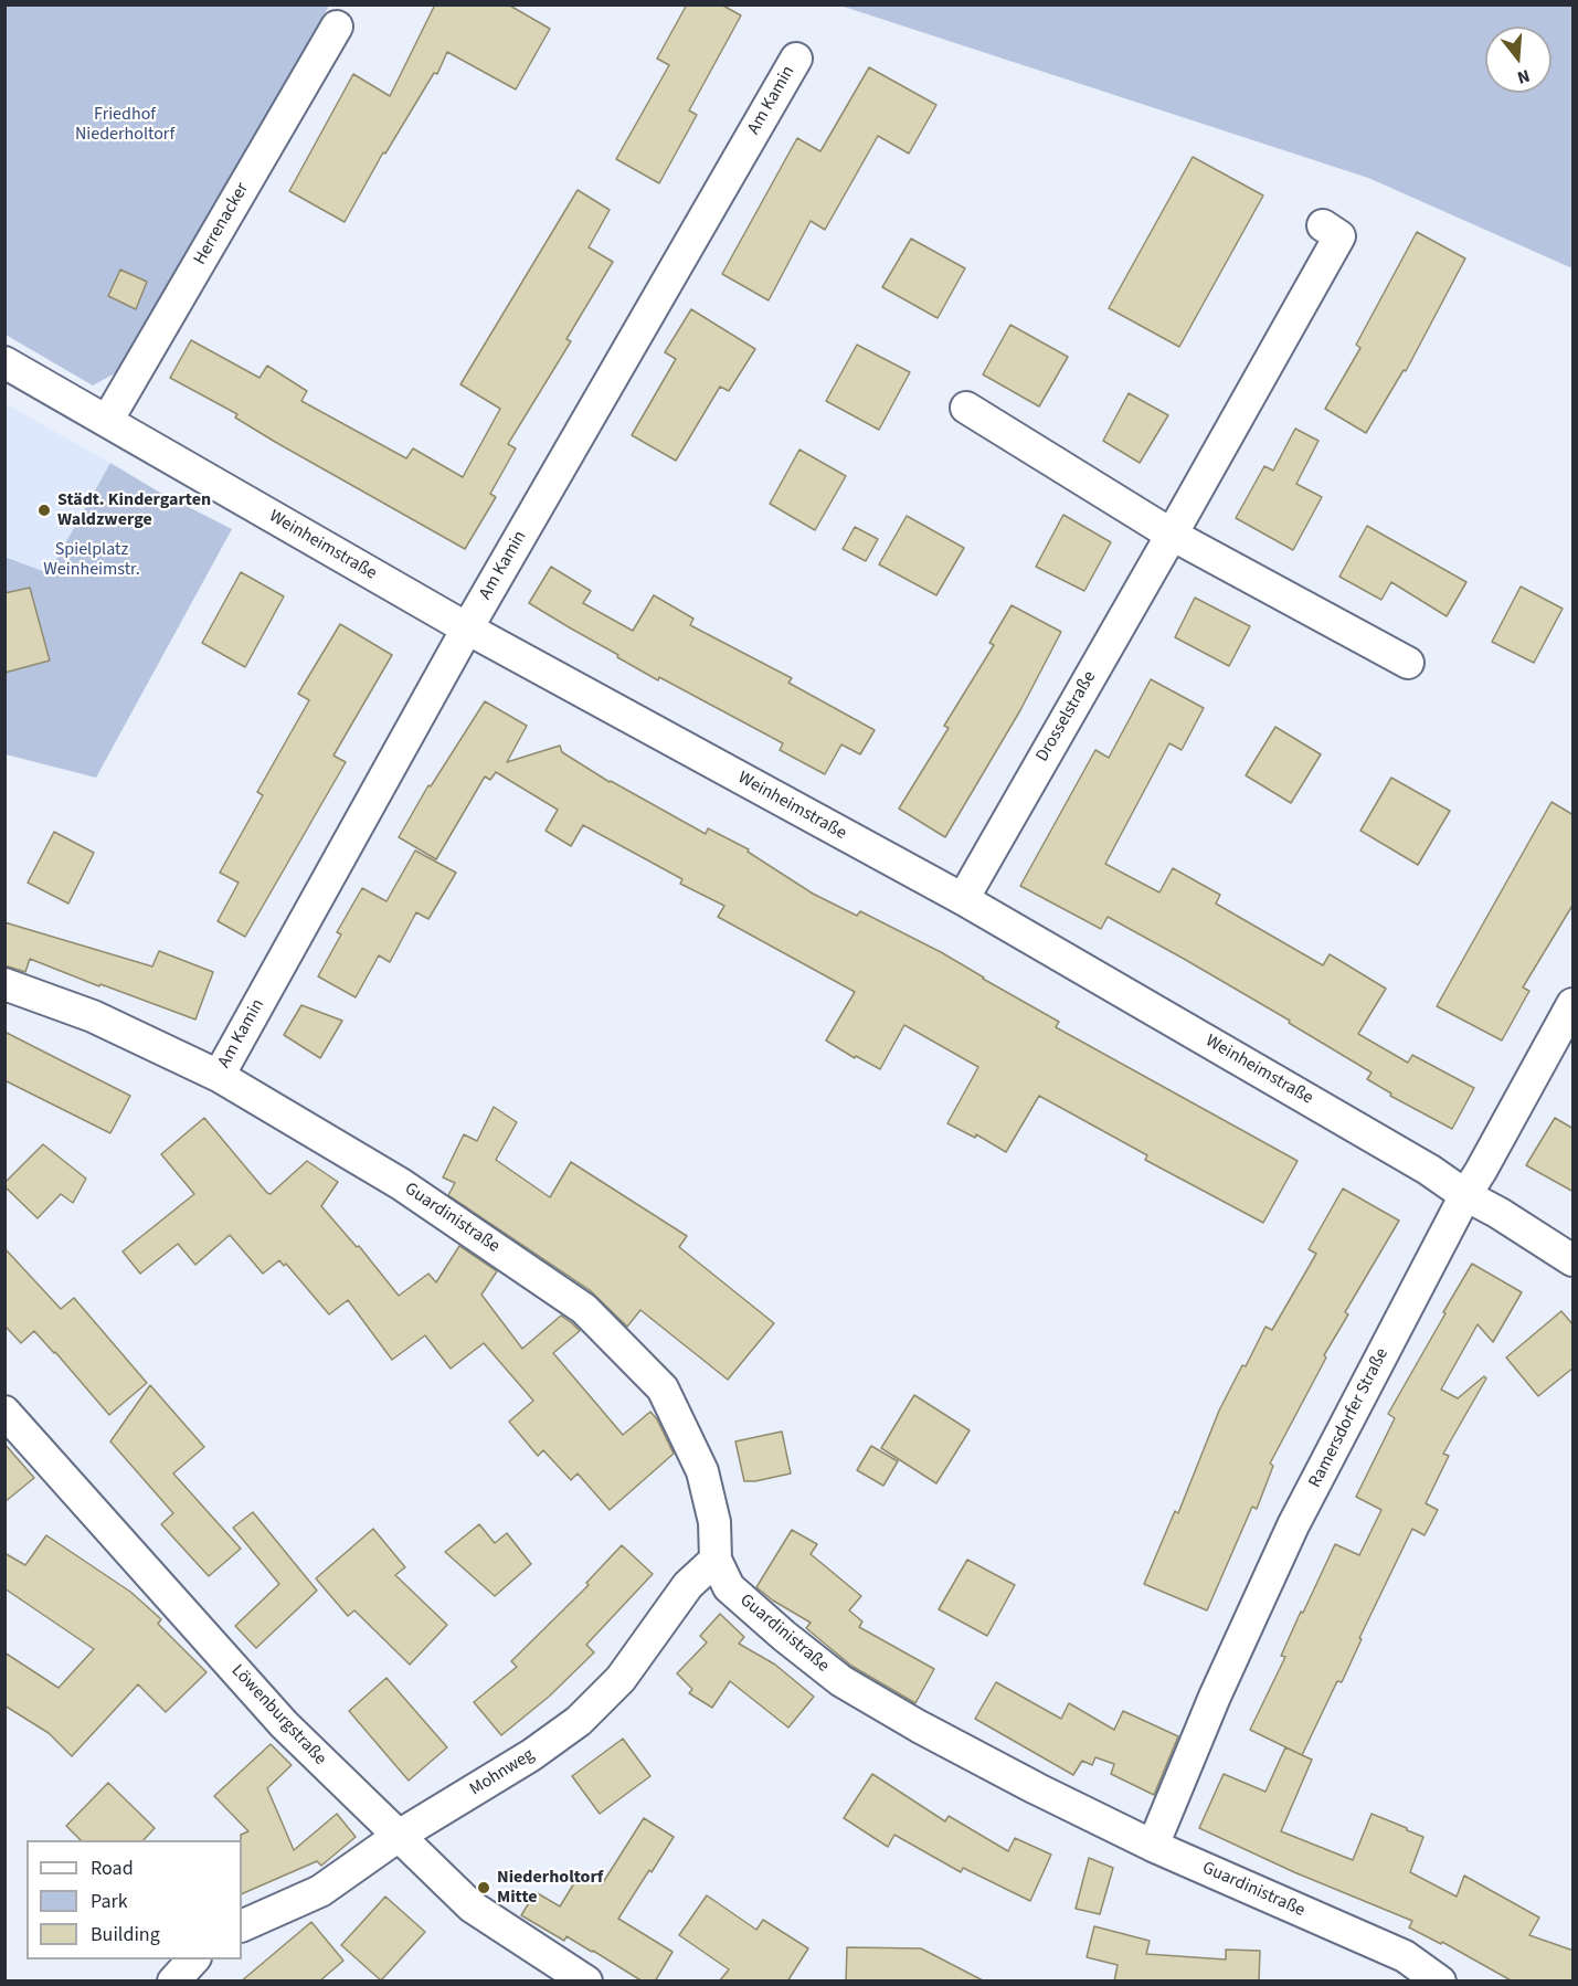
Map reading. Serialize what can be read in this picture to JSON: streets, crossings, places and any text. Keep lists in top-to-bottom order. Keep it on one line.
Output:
{"streets":{"street":["Am Kamin","Herrenacker","Weinheimstraße","Drosselstraße","Guardinistraße","Ramersdorfer Straße","Löwenburgstraße","Mohnweg"]},"crossings":[["Am Kamin","Weinheimstraße"],["Am Kamin","Guardinistraße"],["Herrenacker","Weinheimstraße"],["Weinheimstraße","Drosselstraße"],["Weinheimstraße","Ramersdorfer Straße"],["Guardinistraße","Ramersdorfer Straße"],["Guardinistraße","Mohnweg"],["Löwenburgstraße","Mohnweg"]],"parks":["Friedhof Niederholtorf","Spielplatz Weinheimstr."],"places":["Städt. Kindergarten Waldzwerge","Niederholtorf Mitte"],"legend":["Road","Park","Building"],"north":"bottom"}
